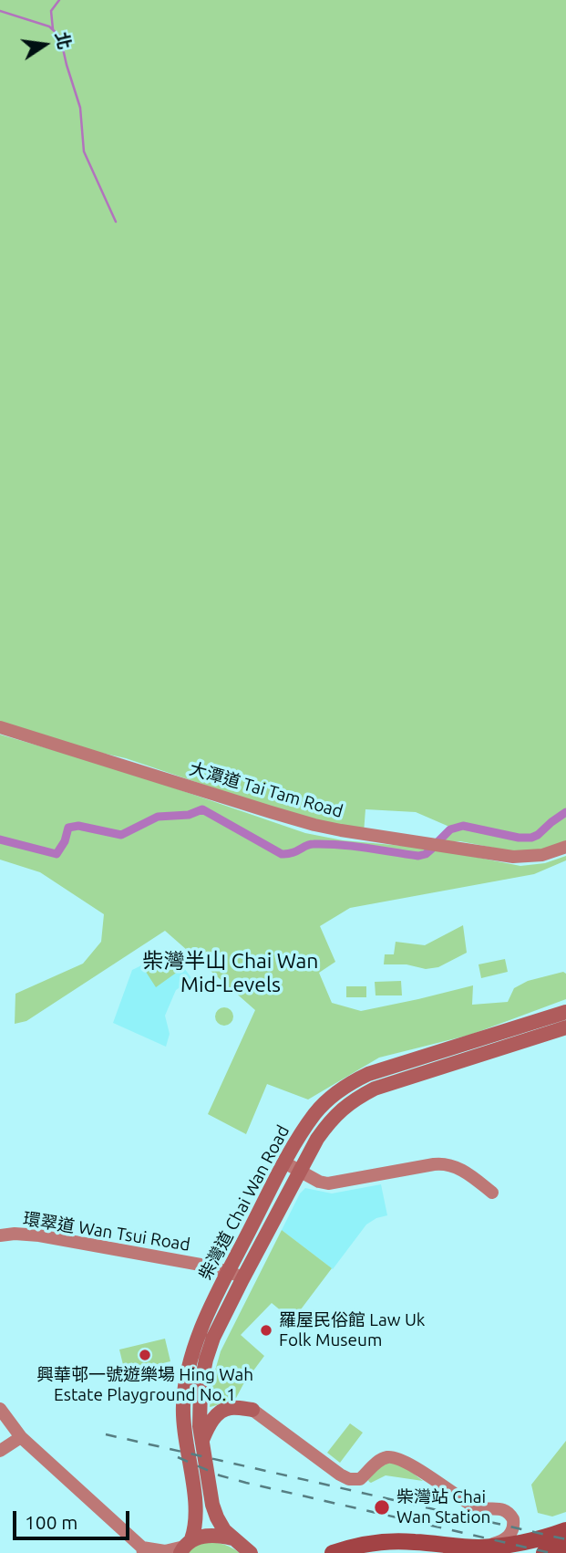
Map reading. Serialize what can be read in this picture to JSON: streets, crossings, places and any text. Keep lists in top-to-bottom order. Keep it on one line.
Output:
{"streets":{"main road":["柴灣道 Chai Wan Road"],"street":["大潭道 Tai Tam Road","環翠道 Wan Tsui Road"]},"crossings":[["柴灣道 Chai Wan Road","環翠道 Wan Tsui Road"]],"districts":["柴灣半山 Chai Wan Mid-Levels"],"places":["羅屋民俗館 Law Uk Folk Museum","興華邨一號遊樂場 Hing Wah Estate Playground No.1","柴灣站 Chai Wan Station"],"scale_bar":"100 m","north":"right"}
